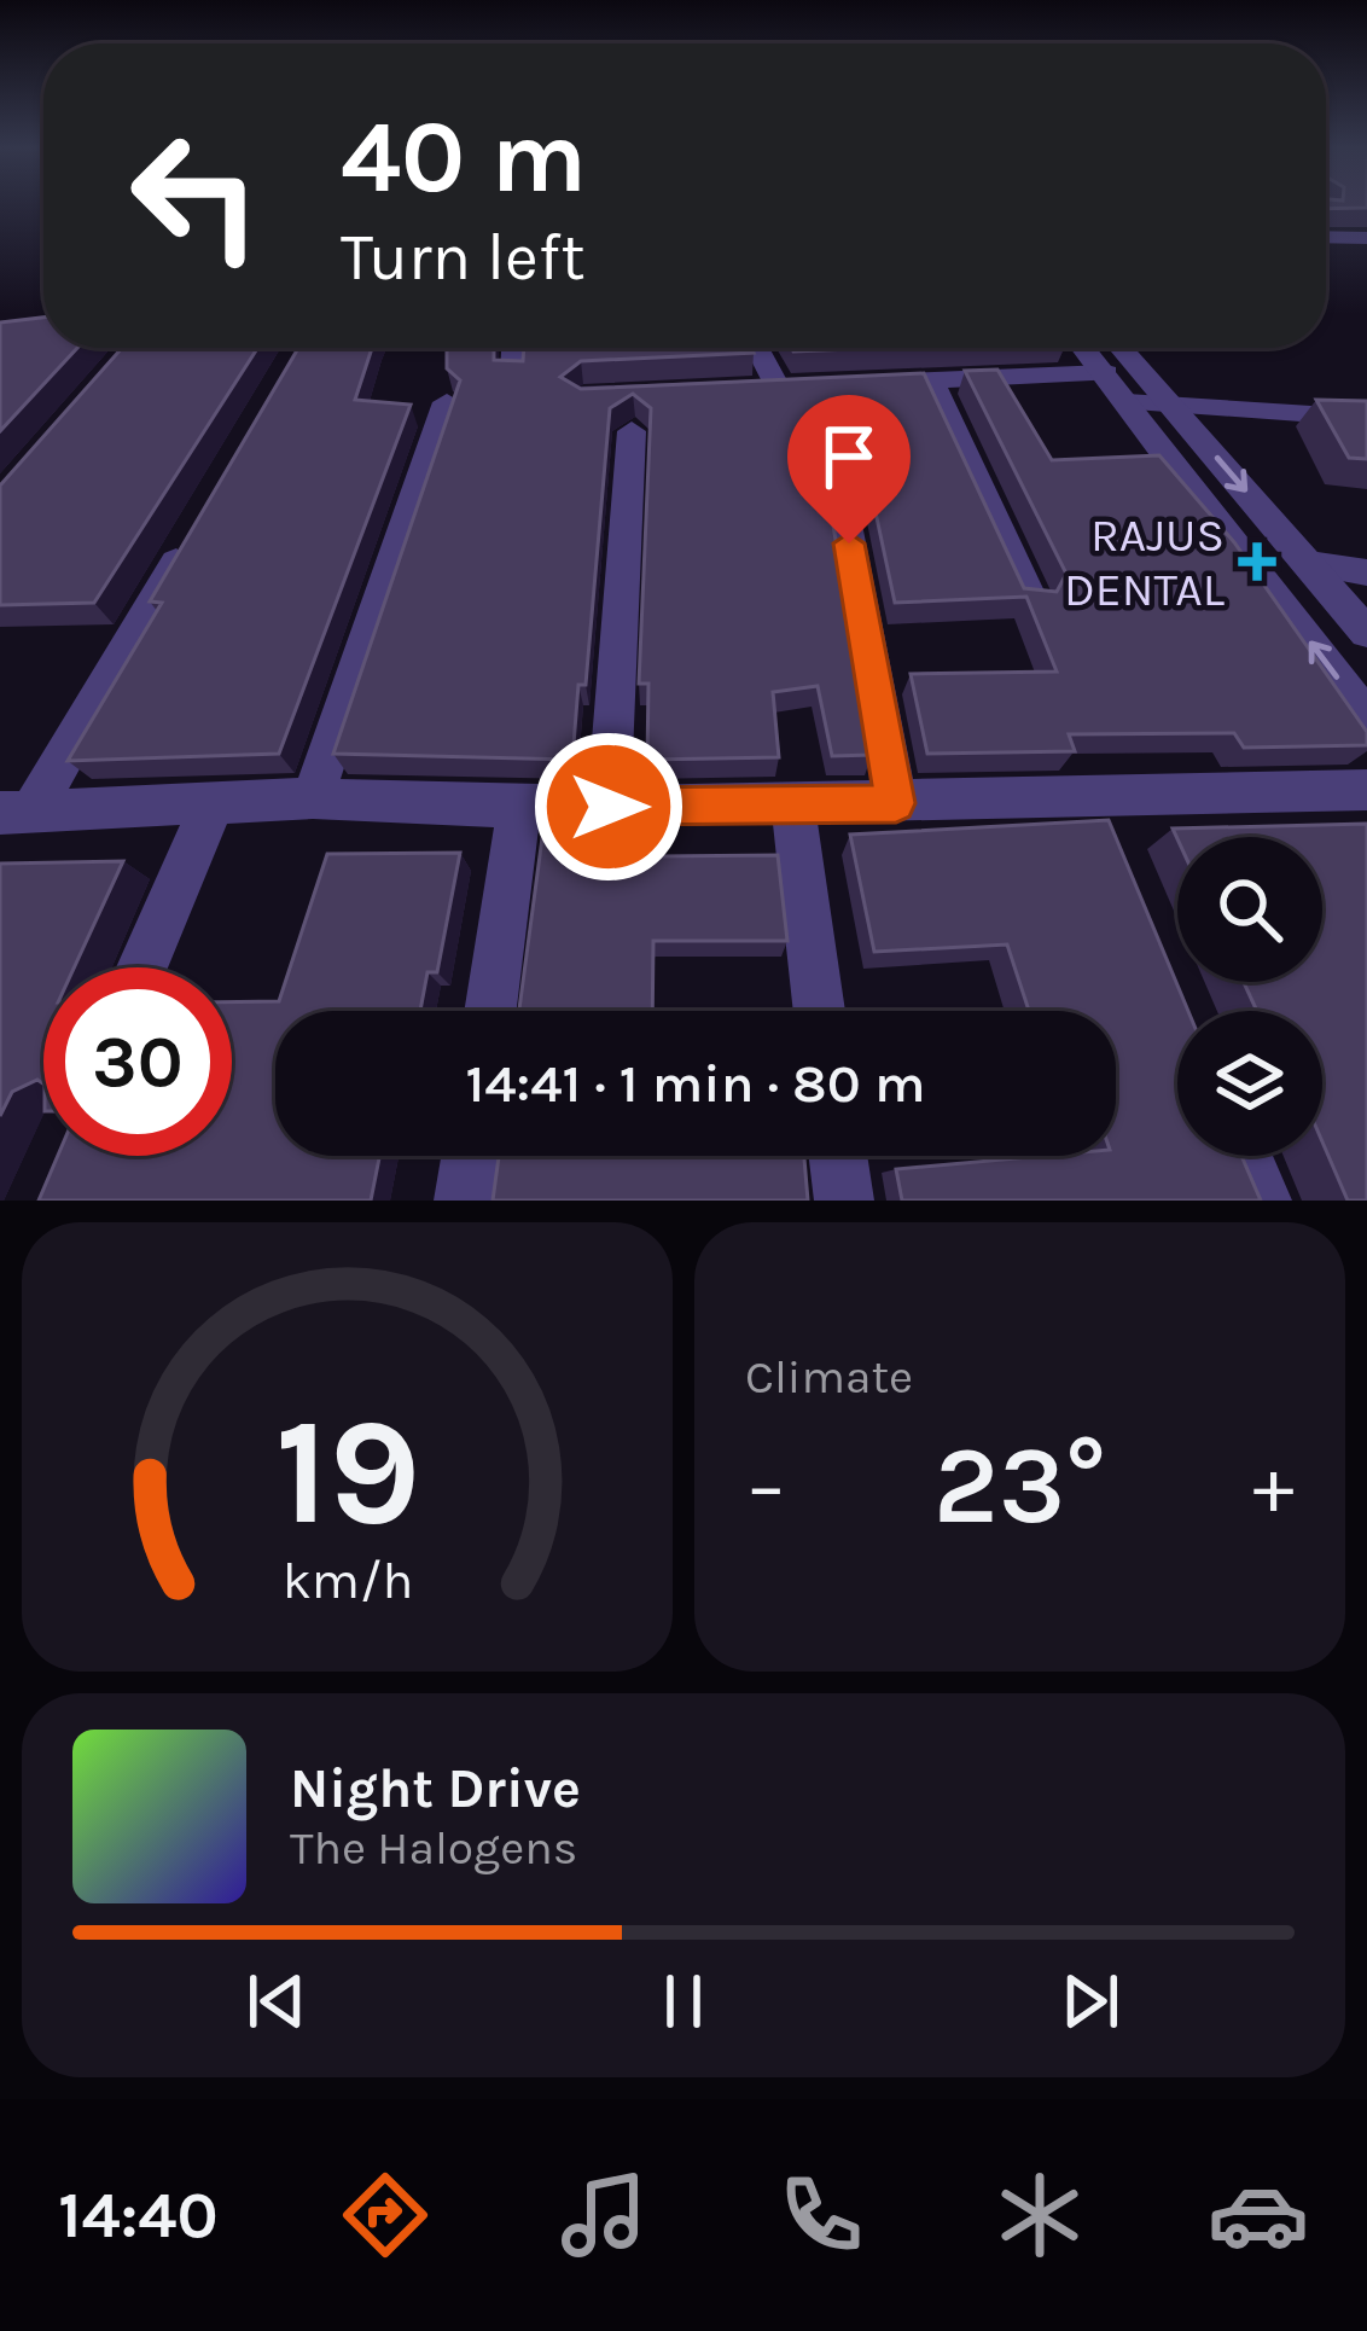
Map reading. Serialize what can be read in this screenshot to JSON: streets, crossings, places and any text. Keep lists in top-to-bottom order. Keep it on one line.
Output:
{"places":{"health":["RAJUS DENTAL"]},"page":{"turn":["40 m","Turn left"],"limit":"30","trip":"14:41 · 1 min · 80 m","tile":"Climate","heat":["−","23°","+"],"song":["Night Drive","The Halogens"],"tabs":"14:40","gauge":["19","km/h"]}}
